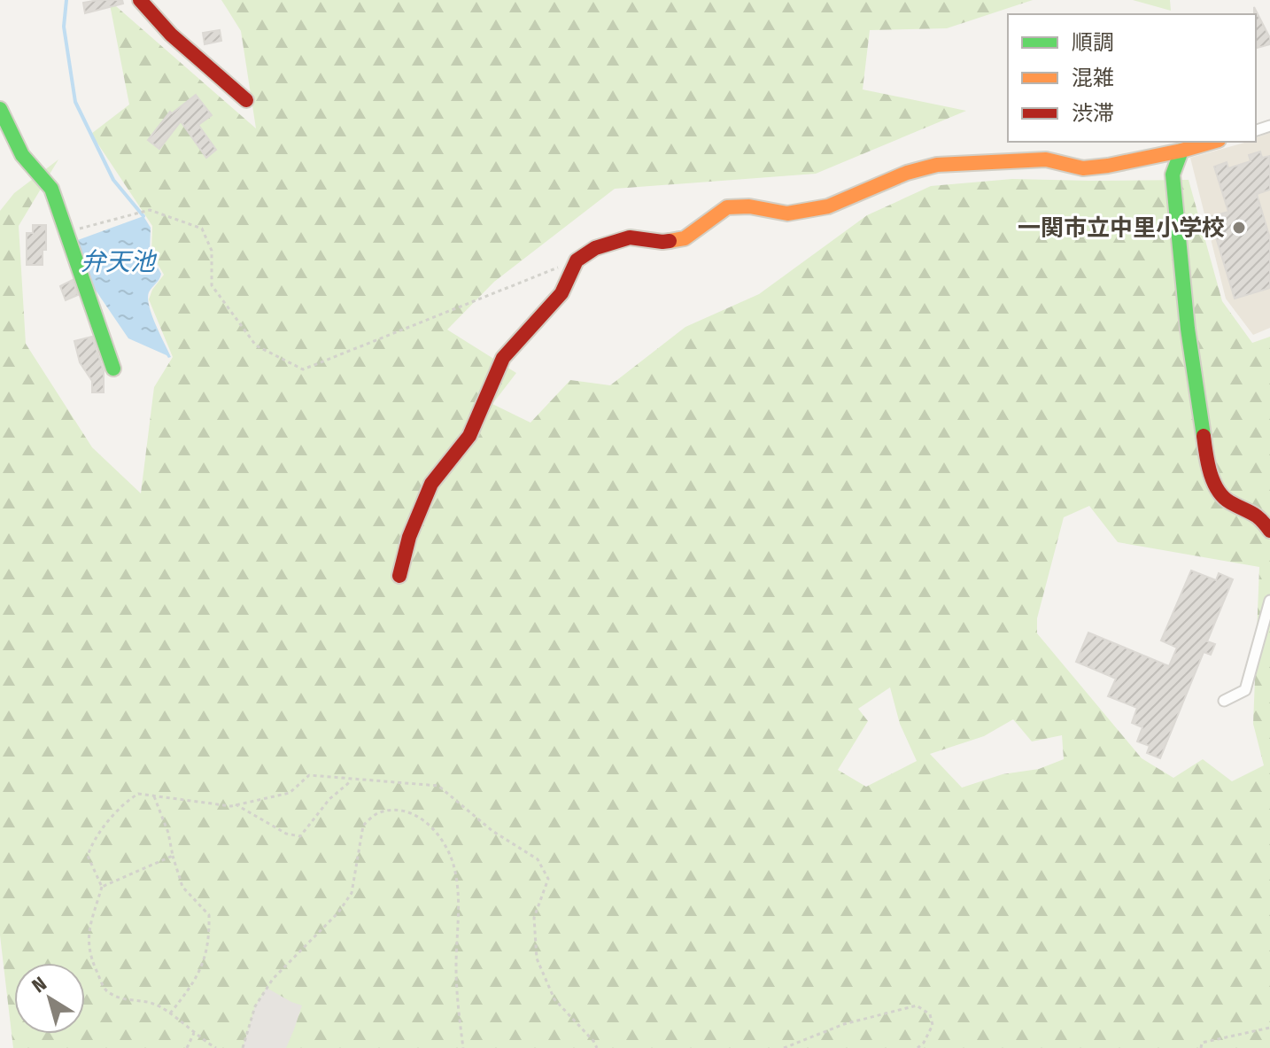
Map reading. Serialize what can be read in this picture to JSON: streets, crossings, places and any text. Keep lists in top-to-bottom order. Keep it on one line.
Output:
{"water":["弁天池"],"places":["一関市立中里小学校"],"legend":["順調","混雑","渋滞"],"north":"top left"}
